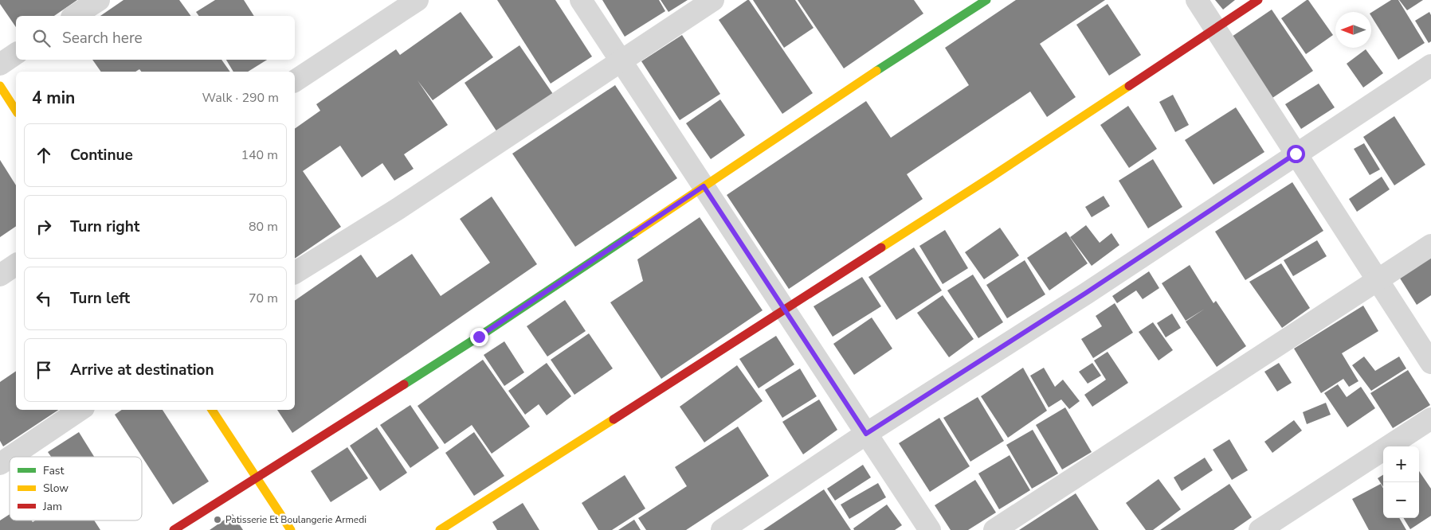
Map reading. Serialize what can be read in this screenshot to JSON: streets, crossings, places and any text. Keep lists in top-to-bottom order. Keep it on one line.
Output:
{"places":["Patisserie Et Boulangerie Armedi"],"legend":["Fast","Slow","Jam"],"north":"left","page":{"search":"Search here","heading":["4 min","Walk · 290 m"],"list":[["Continue","140 m"],["Turn right","80 m"],["Turn left","70 m"],"Arrive at destination"],"map_buttons":["+","−"]}}
